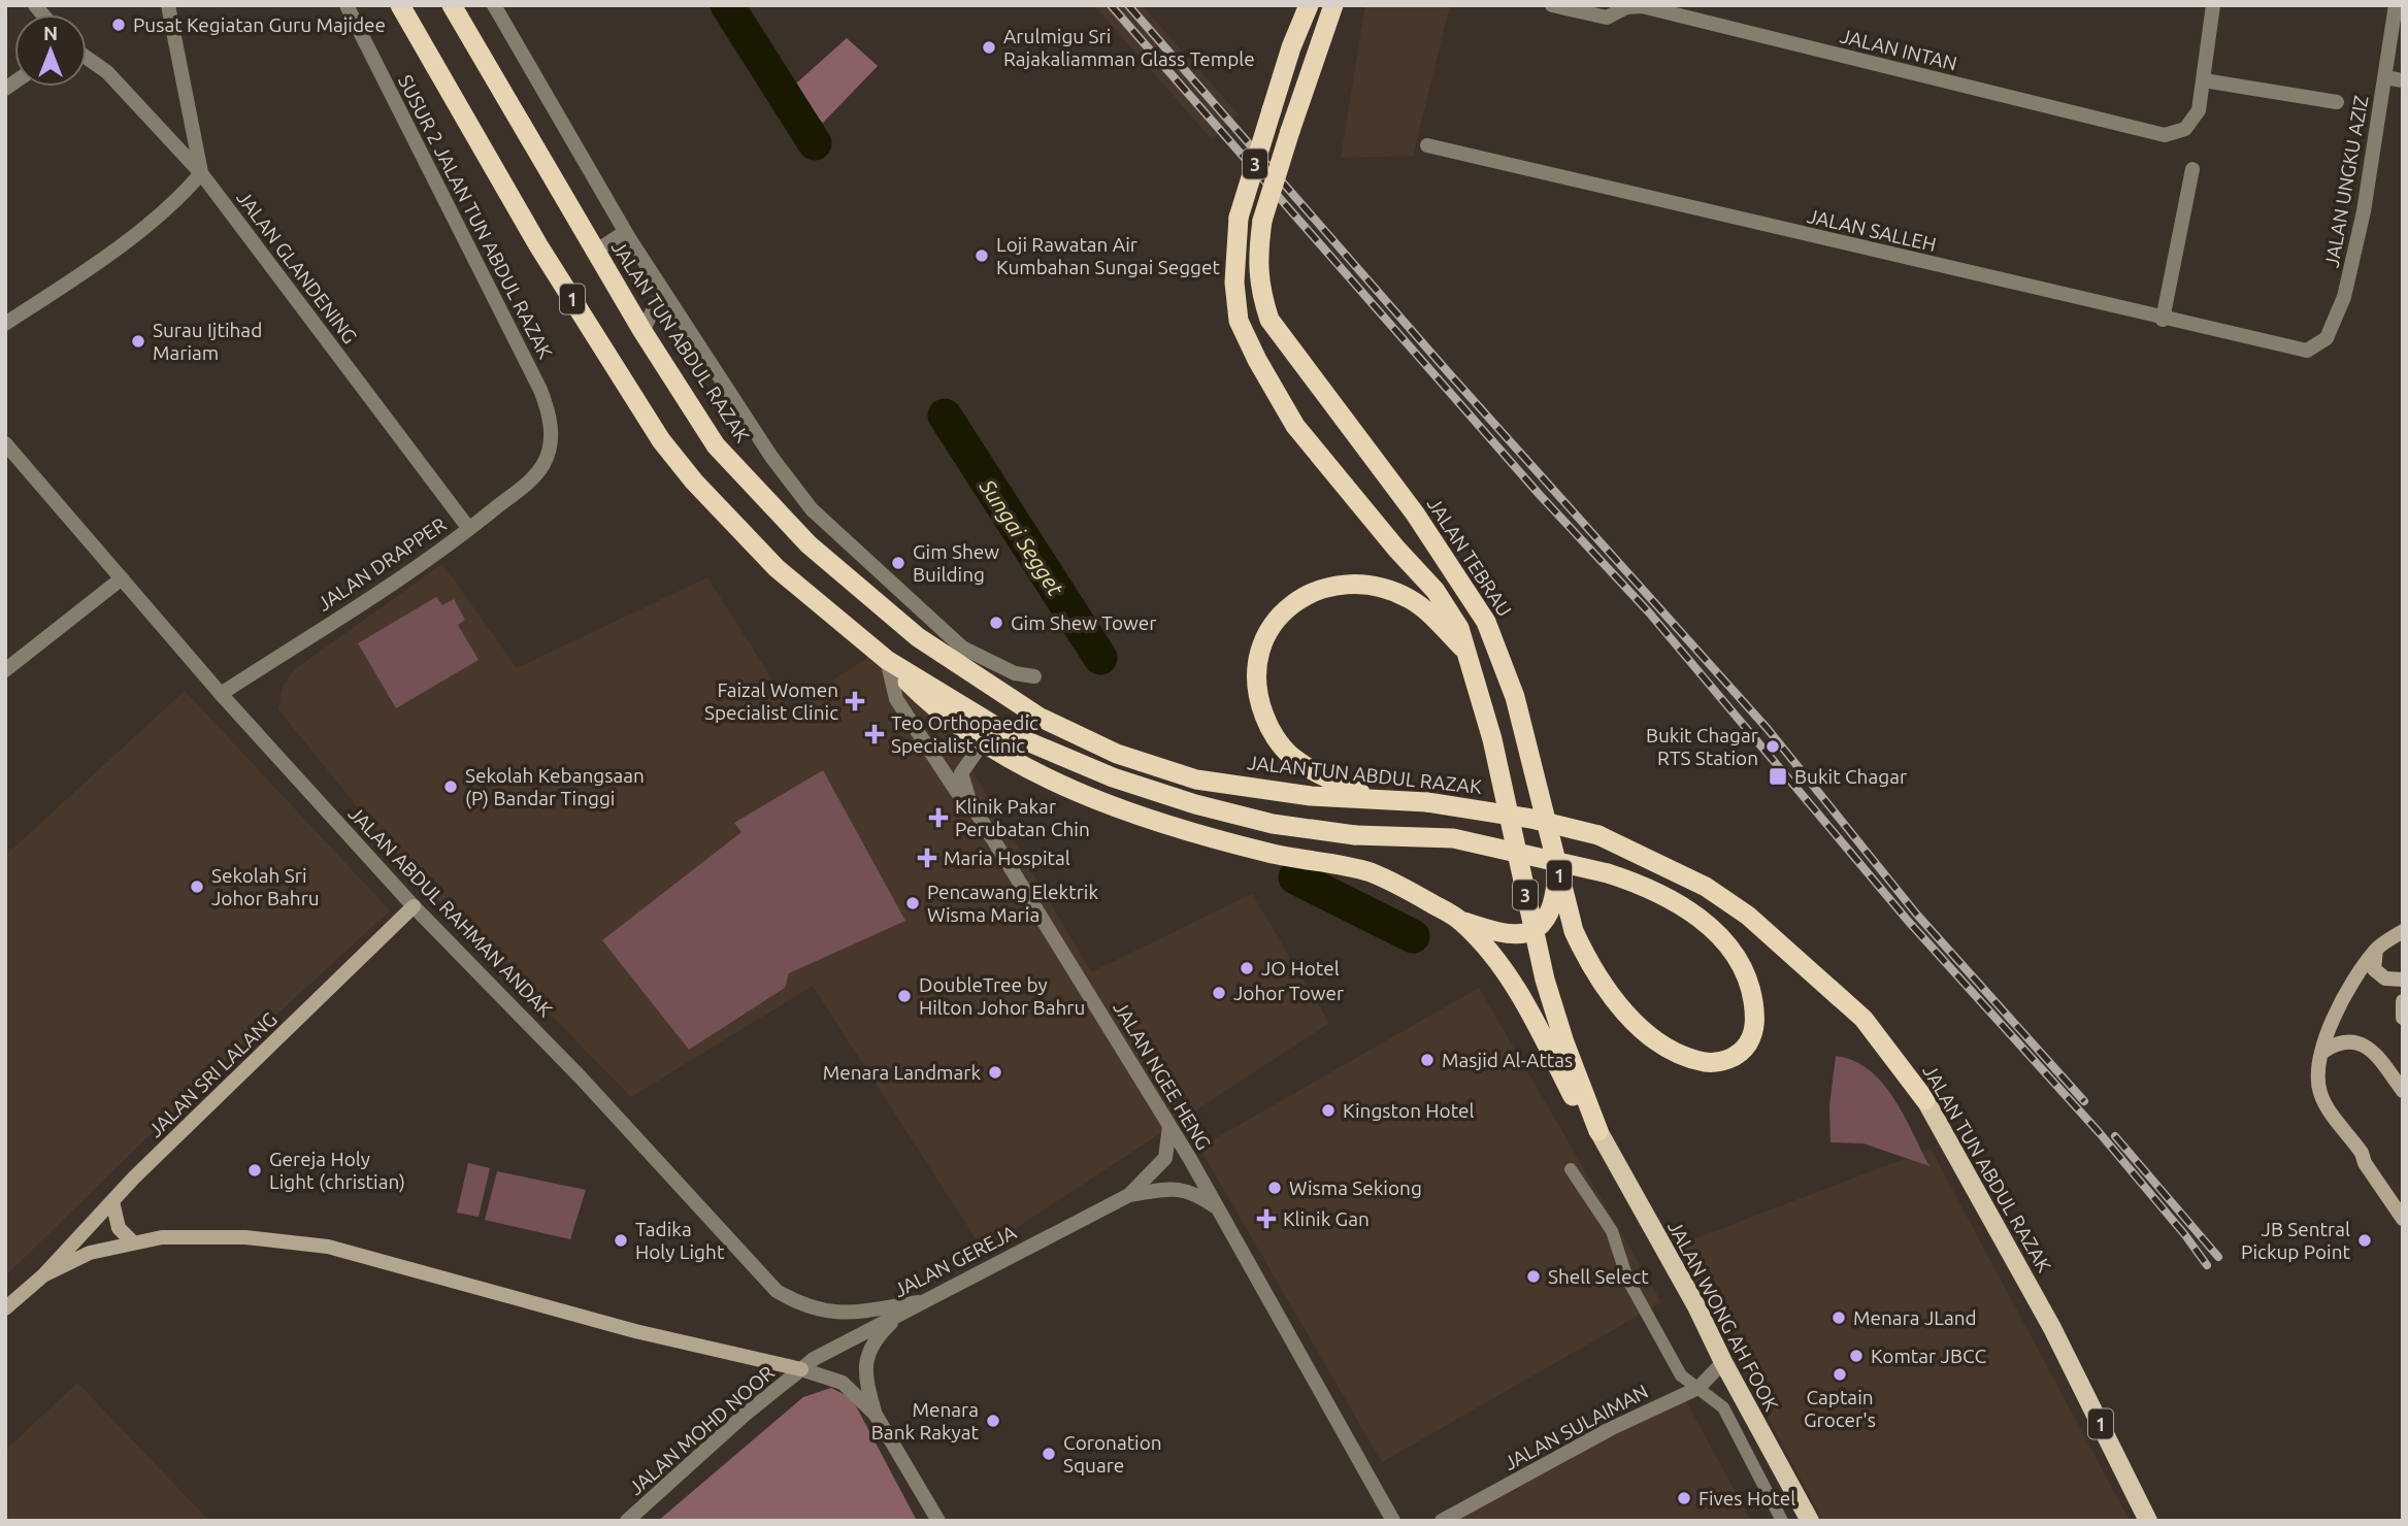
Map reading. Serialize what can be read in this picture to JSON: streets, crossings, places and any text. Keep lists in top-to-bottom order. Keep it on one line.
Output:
{"streets":{"highway":["3","1","JALAN TUN ABDUL RAZAK","JALAN TEBRAU"],"main road":["JALAN SRI LALANG","JALAN WONG AH FOOK"],"street":["JALAN INTAN","JALAN UNGKU AZIZ","SUSUR 2 JALAN TUN ABDUL RAZAK","JALAN SALLEH","JALAN GLANDENING","JALAN DRAPPER","JALAN ABDUL RAHMAN ANDAK","JALAN NGEE HENG","JALAN GEREJA","JALAN SULAIMAN","JALAN MOHD NOOR"]},"crossings":[["3","JALAN WONG AH FOOK"],["JALAN UNGKU AZIZ","JALAN SALLEH"],["SUSUR 2 JALAN TUN ABDUL RAZAK","JALAN DRAPPER"],["JALAN GLANDENING","JALAN DRAPPER"],["1","JALAN TEBRAU"],["1","JALAN NGEE HENG"],["JALAN TEBRAU","JALAN NGEE HENG"],["JALAN DRAPPER","JALAN ABDUL RAHMAN ANDAK"],["JALAN ABDUL RAHMAN ANDAK","JALAN SRI LALANG"],["JALAN ABDUL RAHMAN ANDAK","JALAN GEREJA"],["JALAN NGEE HENG","JALAN GEREJA"],["JALAN GEREJA","JALAN MOHD NOOR"],["JALAN WONG AH FOOK","JALAN SULAIMAN"]],"water":["Sungai Segget"],"places":{"other":["Pusat Kegiatan Guru Majidee","Arulmigu Sri Rajakaliamman Glass Temple","Loji Rawatan Air Kumbahan Sungai Segget","Surau Ijtihad Mariam","Gim Shew Building","Gim Shew Tower","Bukit Chagar RTS Station","Sekolah Kebangsaan (P) Bandar Tinggi","Sekolah Sri Johor Bahru","Pencawang Elektrik Wisma Maria","JO Hotel","Johor Tower","DoubleTree by Hilton Johor Bahru","Masjid Al-Attas","Menara Landmark","Kingston Hotel","Gereja Holy Light (christian)","Wisma Sekiong","Tadika Holy Light","JB Sentral Pickup Point","Shell Select","Menara JLand","Komtar JBCC","Captain Grocer's","Menara Bank Rakyat","Coronation Square","Fives Hotel"],"health":["Faizal Women Specialist Clinic","Teo Orthopaedic Specialist Clinic","Klinik Pakar Perubatan Chin","Maria Hospital","Klinik Gan"],"transit":["Bukit Chagar"]},"north":"top"}
